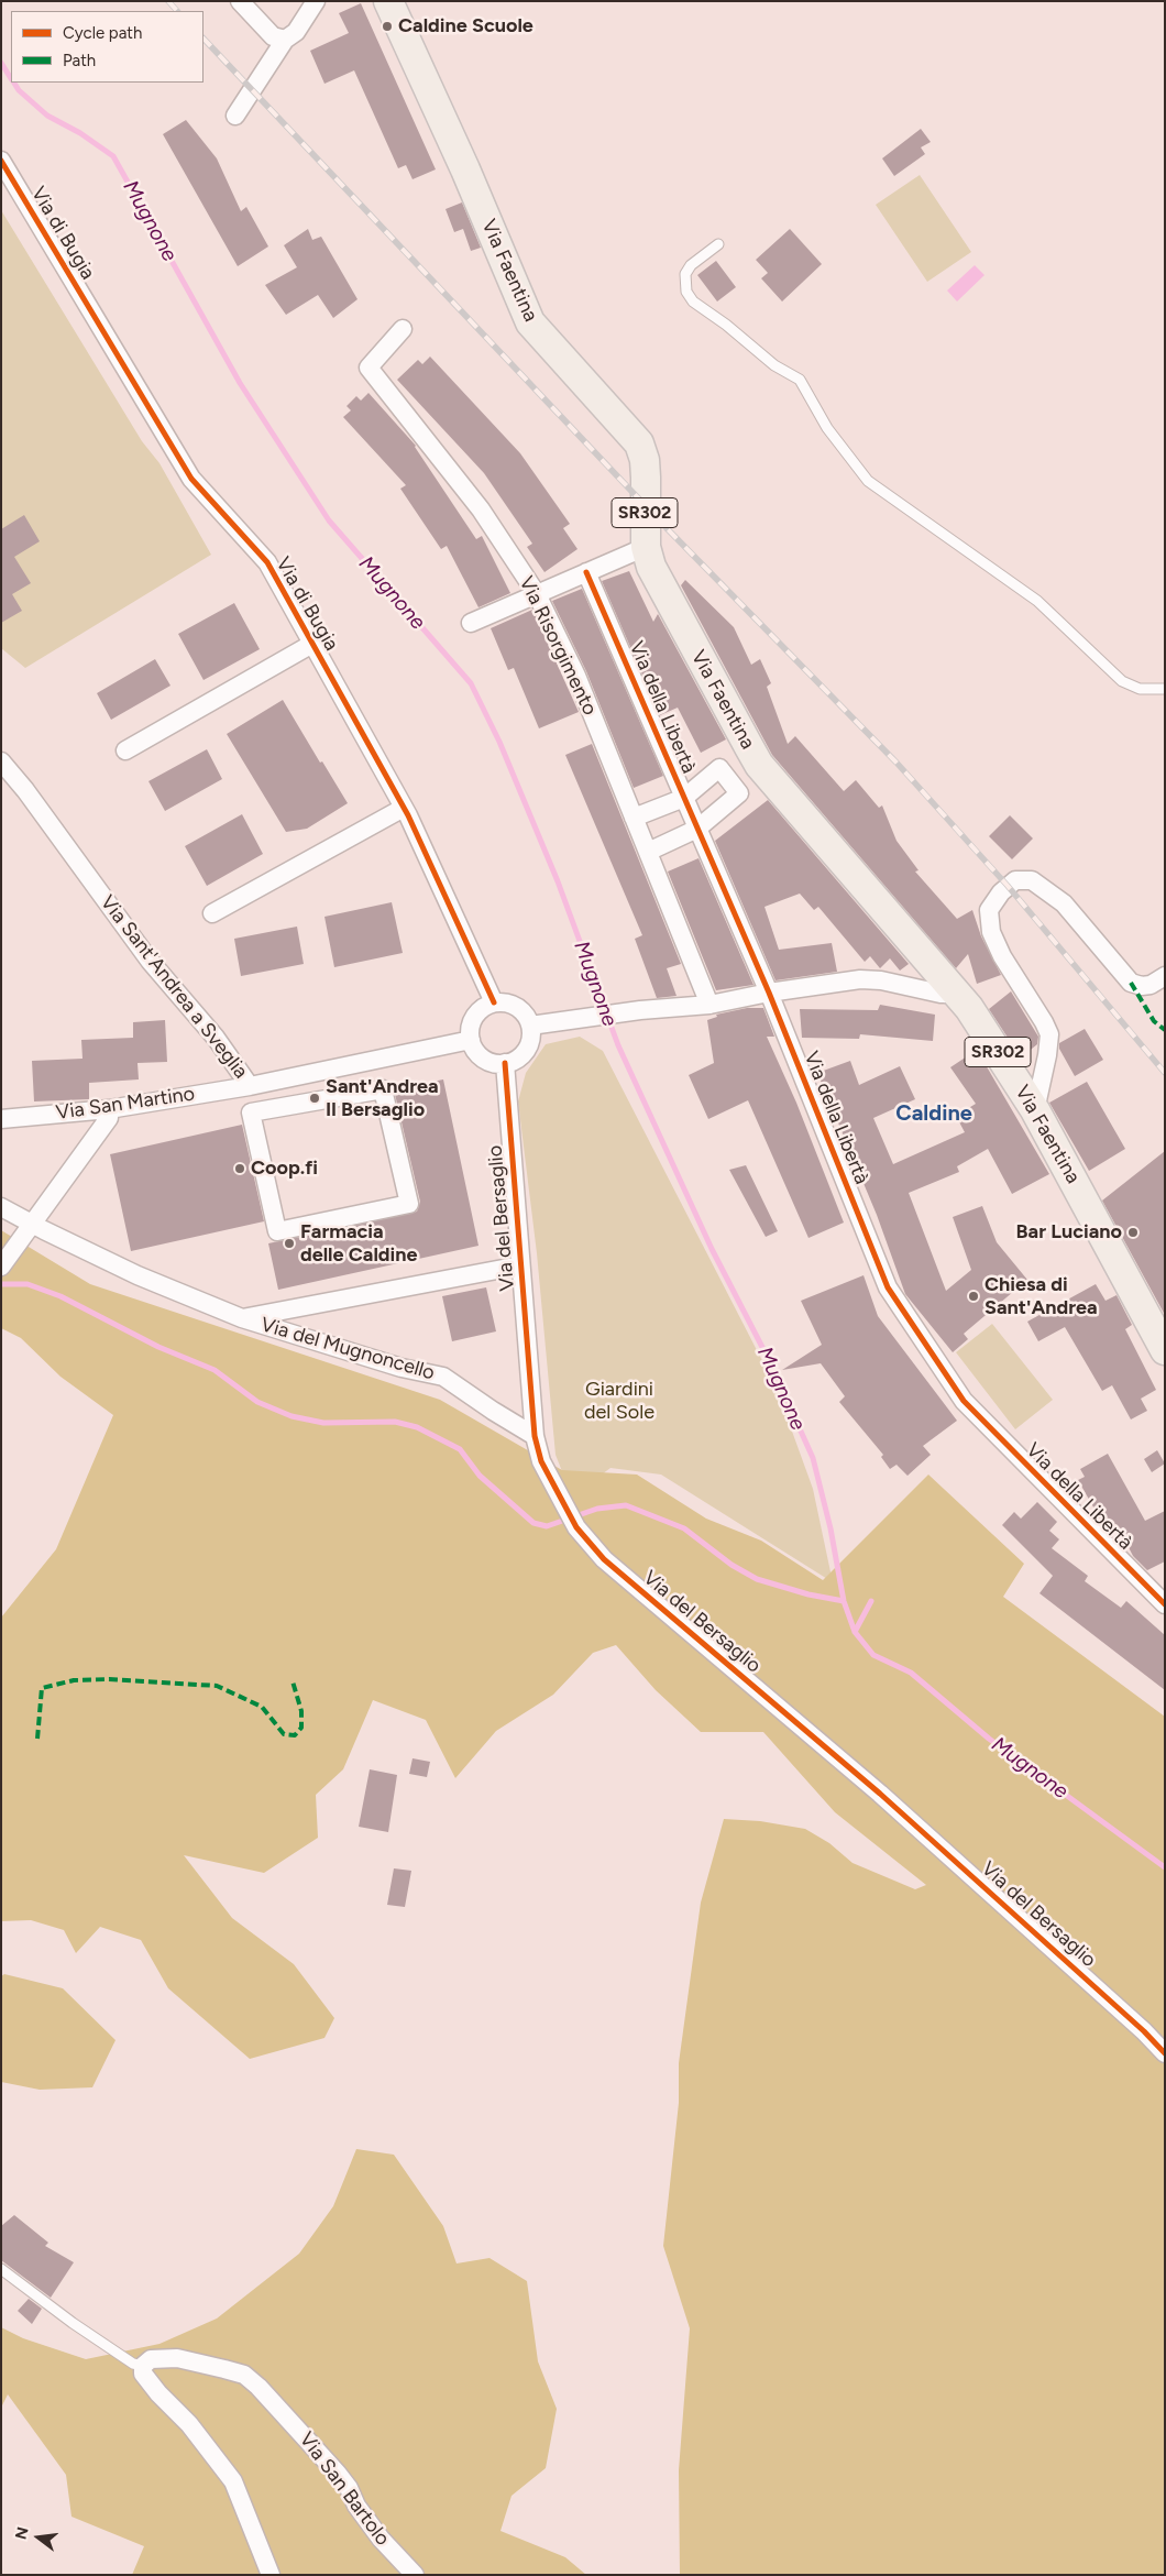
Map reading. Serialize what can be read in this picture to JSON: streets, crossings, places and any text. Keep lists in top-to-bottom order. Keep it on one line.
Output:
{"streets":{"main road":["Via Faentina","SR302"],"street":["Via di Bugia","Via Risorgimento","Via della Libertà","Via Sant'Andrea a Sveglia","Via San Martino","Via del Bersaglio","Via del Mugnoncello","Via San Bartolo"]},"crossings":[["Via di Bugia","Via Sant'Andrea a Sveglia"],["Via di Bugia","Via del Bersaglio"],["Via Sant'Andrea a Sveglia","Via San Martino"],["Via Sant'Andrea a Sveglia","Via del Bersaglio"],["Via del Bersaglio","Via del Mugnoncello"]],"districts":["Caldine"],"water":["Mugnone"],"parks":["Giardini del Sole"],"places":["Caldine Scuole","Sant'Andrea Il Bersaglio","Coop.fi","Bar Luciano","Farmacia delle Caldine","Chiesa di Sant'Andrea"],"legend":["Cycle path","Path"],"north":"left"}
